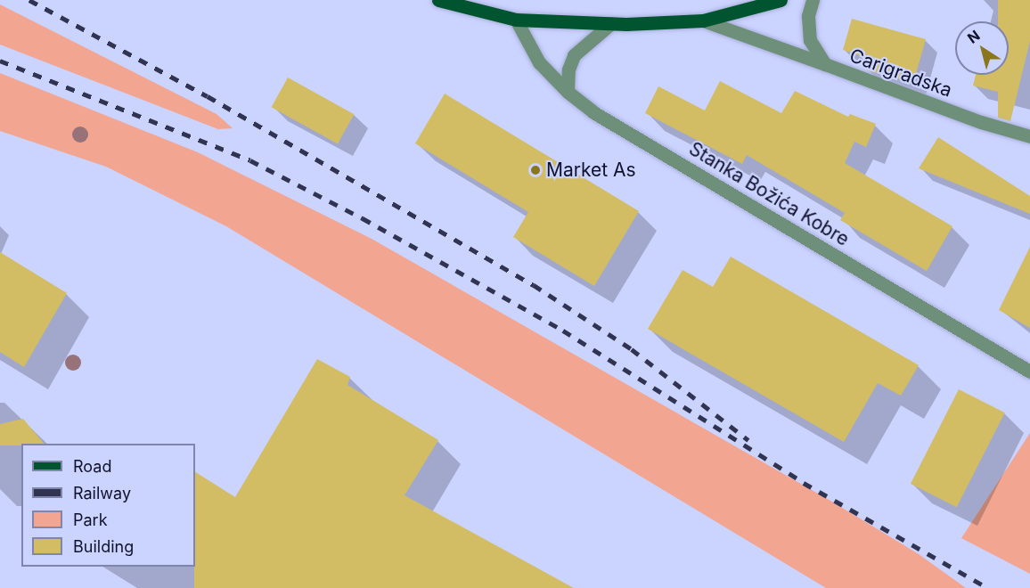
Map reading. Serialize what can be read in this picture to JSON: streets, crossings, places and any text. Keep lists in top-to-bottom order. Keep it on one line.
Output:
{"streets":{"street":["Carigradska","Stanka Božića Kobre"]},"places":["Market As"],"legend":["Road","Railway","Park","Building"],"north":"top left"}
